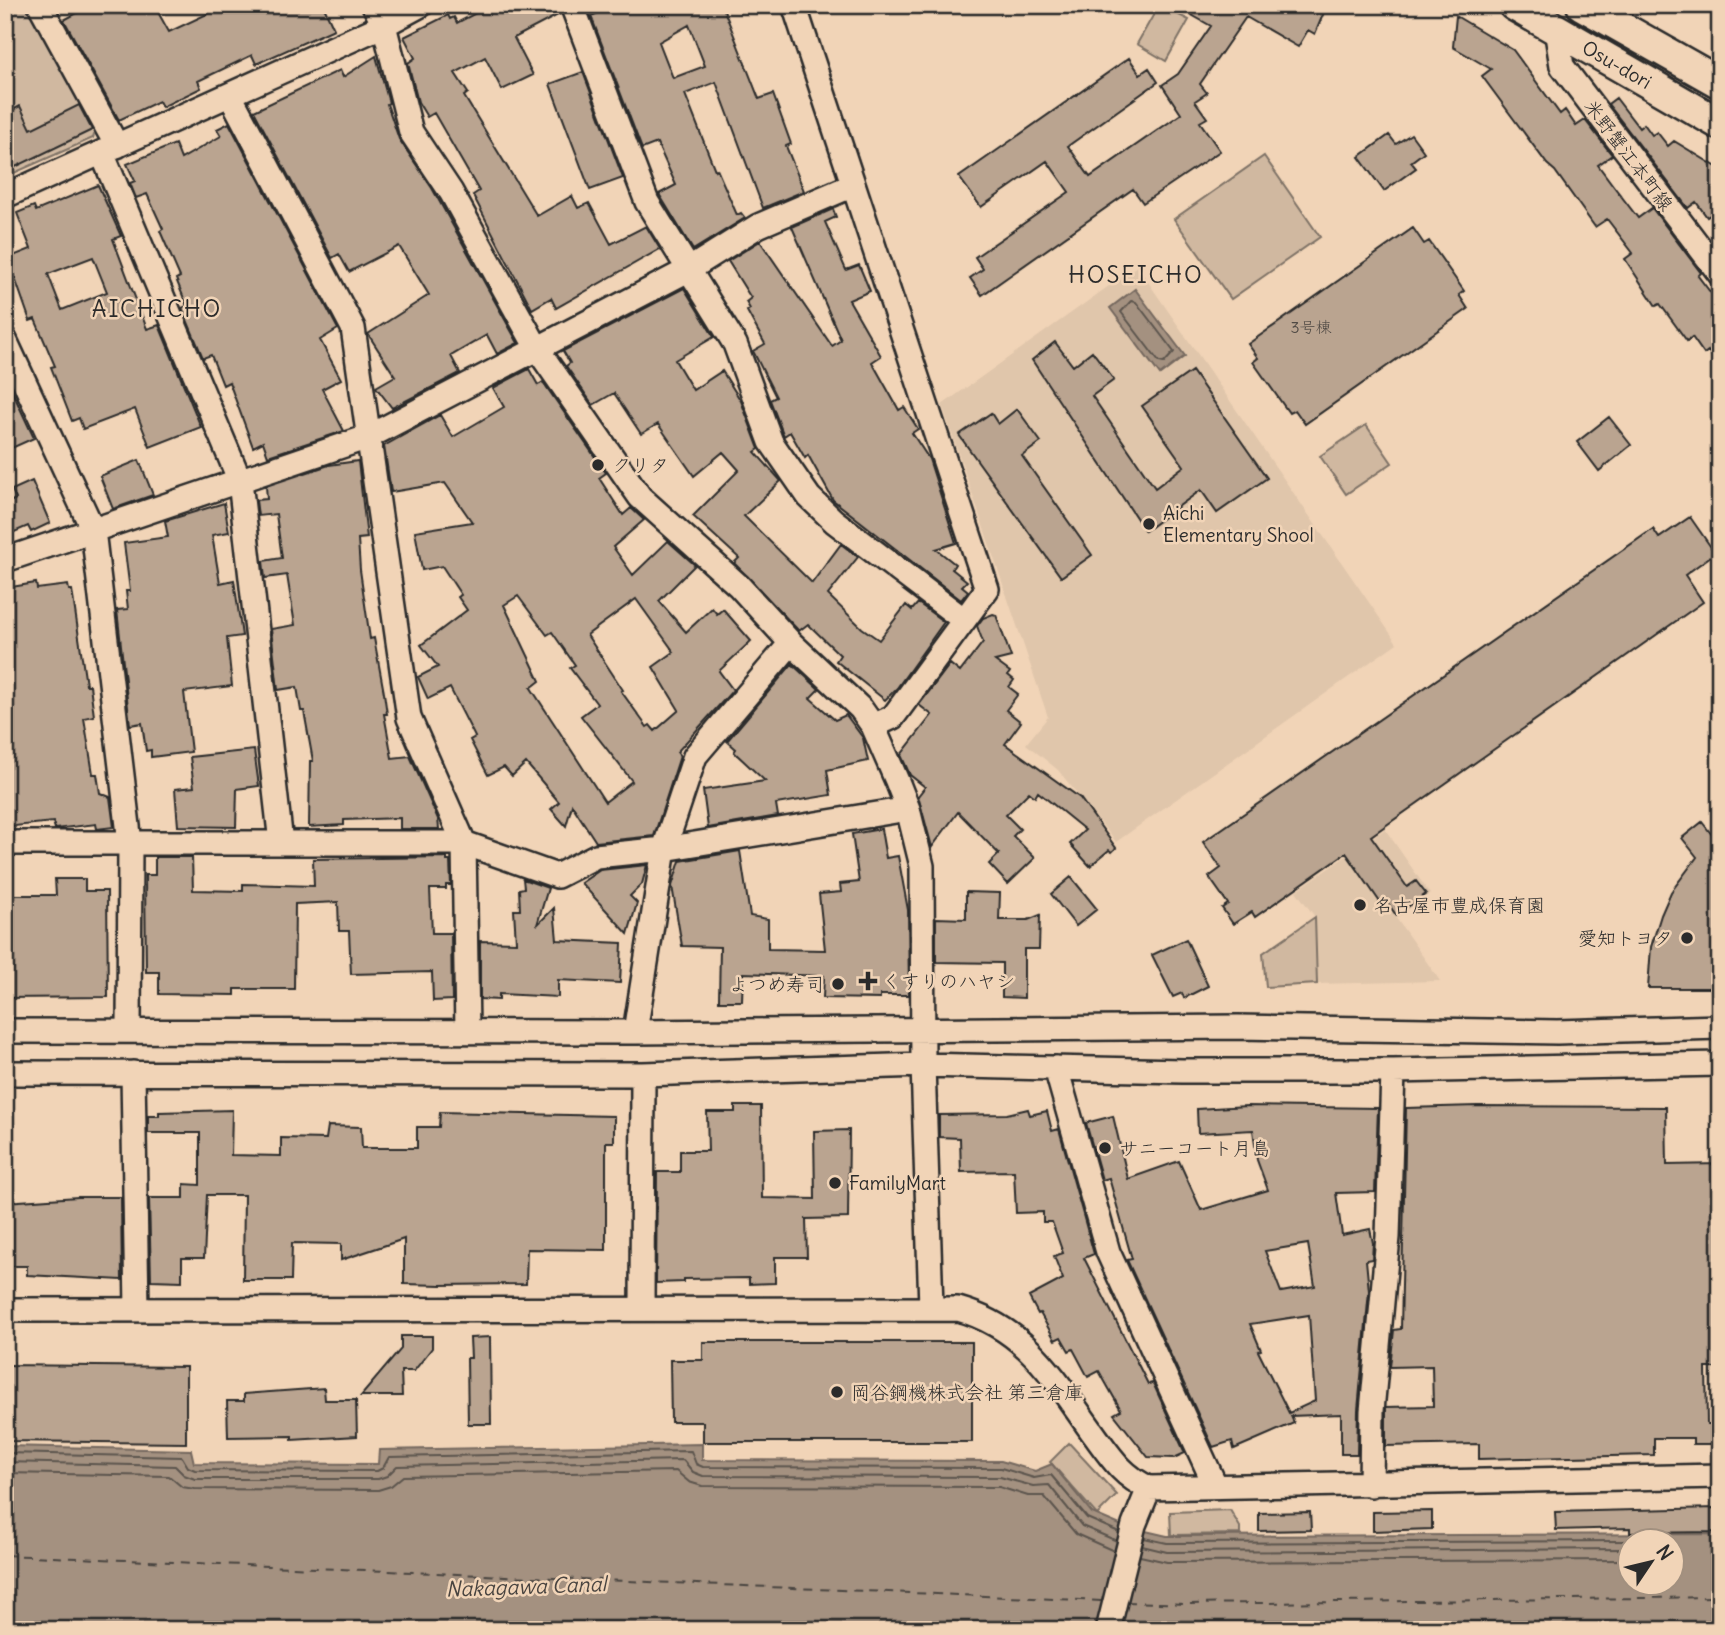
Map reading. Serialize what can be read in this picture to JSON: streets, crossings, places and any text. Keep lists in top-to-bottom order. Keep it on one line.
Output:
{"streets":{"main road":["Osu-dori"],"street":["米野蟹江本町線"]},"crossings":[["Osu-dori","米野蟹江本町線"]],"districts":["HOSEICHO","AICHICHO"],"water":["Nakagawa Canal"],"places":{"other":["クリタ","Aichi Elementary Shool","名古屋市豊成保育園","愛知トヨタ","よつめ寿司","サニーコート月島","FamilyMart","岡谷鋼機株式会社 第三倉庫"],"health":["くすりのハヤシ"]},"house_numbers":["3号棟"],"north":"top right"}
